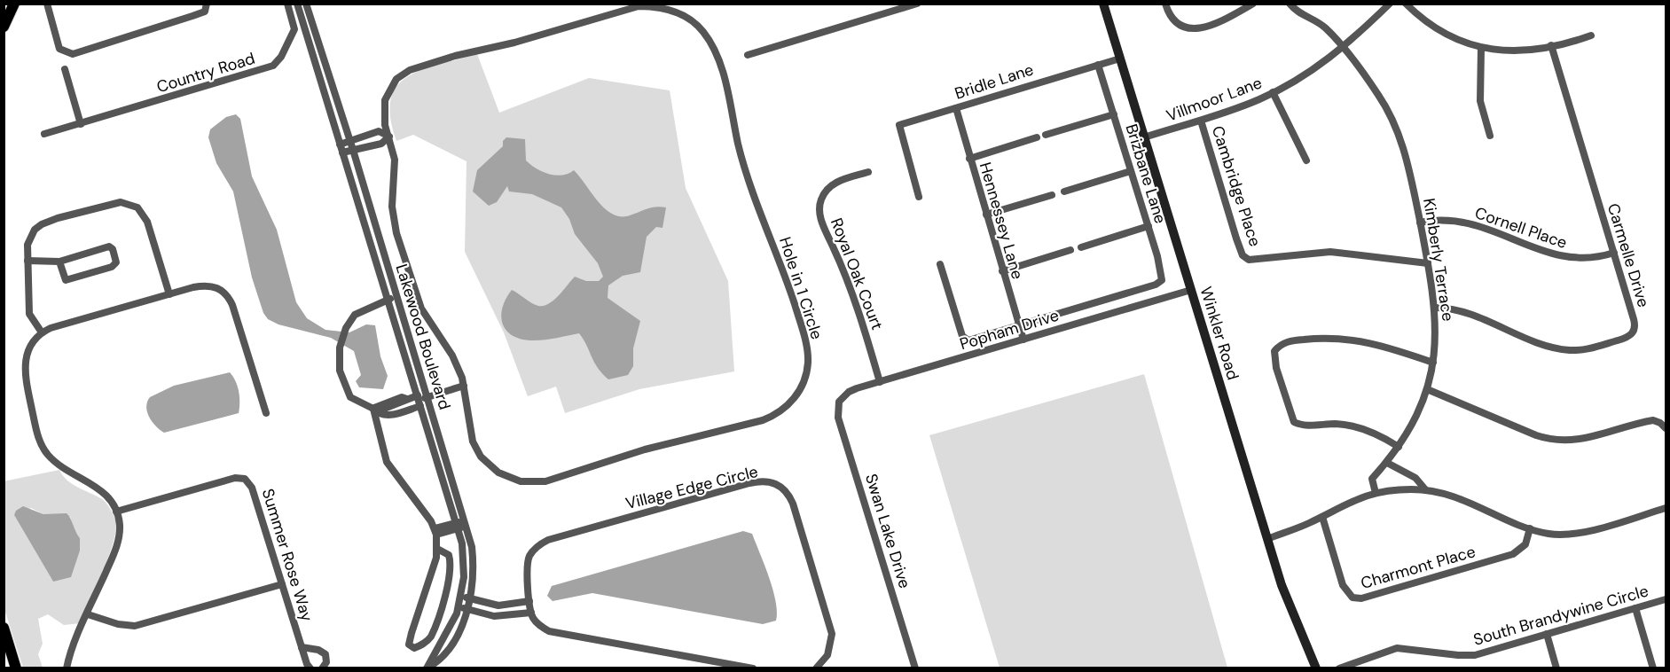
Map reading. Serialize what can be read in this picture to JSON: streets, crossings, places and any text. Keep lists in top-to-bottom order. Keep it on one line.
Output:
{"streets":{"street":["Country Road","Bridle Lane","Villmoor Lane","Brizbane Lane","Cambridge Place","Hennessey Lane","Cornell Place","Carmelle Drive","Kimberly Terrace","Royal Oak Court","Hole in 1 Circle","Popham Drive","Winkler Road","Lakewood Boulevard","Village Edge Circle","Swan Lake Drive","Summer Rose Way","Charmont Place","South Brandywine Circle"]},"crossings":[["Bridle Lane","Brizbane Lane"],["Bridle Lane","Hennessey Lane"],["Bridle Lane","Winkler Road"],["Villmoor Lane","Cambridge Place"],["Villmoor Lane","Kimberly Terrace"],["Villmoor Lane","Winkler Road"],["Brizbane Lane","Hennessey Lane"],["Cambridge Place","Kimberly Terrace"],["Hennessey Lane","Popham Drive"],["Cornell Place","Carmelle Drive"],["Cornell Place","Kimberly Terrace"],["Carmelle Drive","Kimberly Terrace"],["Royal Oak Court","Popham Drive"],["Popham Drive","Winkler Road"],["Popham Drive","Swan Lake Drive"]]}
